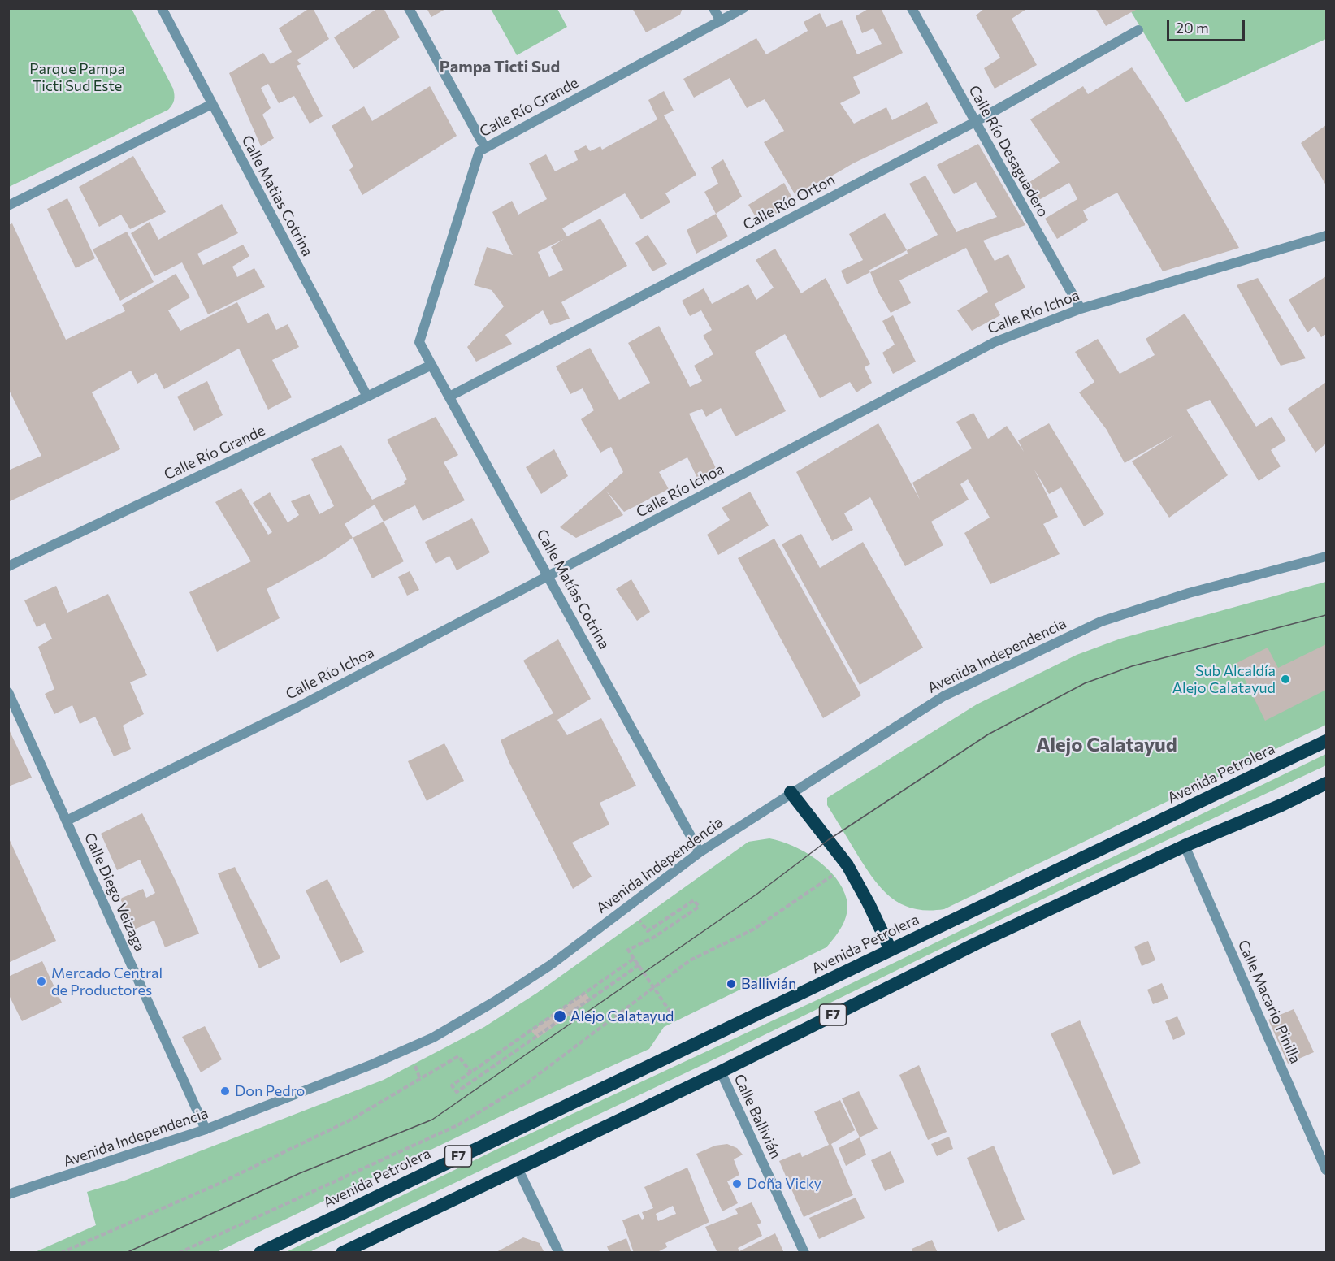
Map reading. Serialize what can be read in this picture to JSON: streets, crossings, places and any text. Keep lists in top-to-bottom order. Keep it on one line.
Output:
{"streets":{"highway":["Avenida Petrolera","F7"],"street":["Calle Río Grande","Calle Río Desaguadero","Calle Matias Cotrina","Calle Río Orton","Calle Río Ichoa","Calle Matías Cotrina","Avenida Independencia","Calle Diego Veizaga","Calle Macario Pinilla","Calle Ballivián"]},"crossings":[["Calle Río Grande","Calle Matias Cotrina"],["Calle Río Grande","Calle Matías Cotrina"],["Calle Río Desaguadero","Calle Río Orton"],["Calle Río Desaguadero","Calle Río Ichoa"],["Calle Río Orton","Calle Matías Cotrina"],["Calle Río Ichoa","Calle Matías Cotrina"],["Calle Río Ichoa","Calle Diego Veizaga"],["Calle Matías Cotrina","Avenida Independencia"],["Avenida Independencia","Calle Diego Veizaga"],["Calle Macario Pinilla","F7"],["F7","Calle Ballivián"]],"districts":["Pampa Ticti Sud","Alejo Calatayud"],"parks":["Parque Pampa Ticti Sud Este"],"places":["Sub Alcaldía Alejo Calatayud","Mercado Central de Productores","Ballivián","Alejo Calatayud","Don Pedro","Doña Vicky"],"scale_bar":"20 m"}
